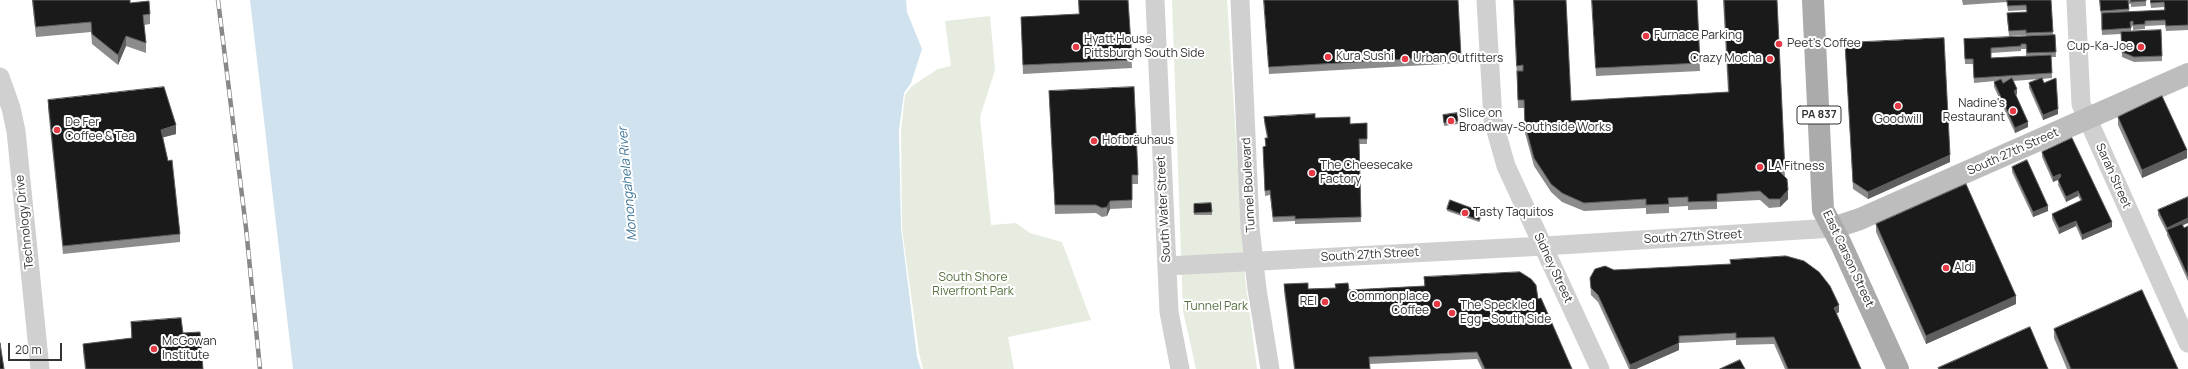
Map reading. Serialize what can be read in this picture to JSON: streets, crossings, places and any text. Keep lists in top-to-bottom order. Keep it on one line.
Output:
{"streets":{"main road":["PA 837","East Carson Street"],"street":["South 27th Street","Sarah Street","Tunnel Boulevard","South Water Street","Technology Drive","Sidney Street"]},"crossings":[["South 27th Street","Sarah Street"],["South 27th Street","Tunnel Boulevard"],["South 27th Street","South Water Street"],["South 27th Street","East Carson Street"],["South 27th Street","Sidney Street"]],"water":["Monongahela River"],"parks":["South Shore Riverfront Park","Tunnel Park"],"places":["Furnace Parking","Peet's Coffee","Hyatt House Pittsburgh South Side","Cup-Ka-Joe","Kura Sushi","Urban Outfitters","Crazy Mocha","Goodwill","Nadine's Restaurant","Slice on Broadway-Southside Works","De Fer Coffee & Tea","Hofbräuhaus","LA Fitness","The Cheesecake Factory","Tasty Taquitos","Aldi","REI","Commonplace Coffee","The Speckled Egg - South Side","McGowan Institute"],"scale_bar":"20 m"}
